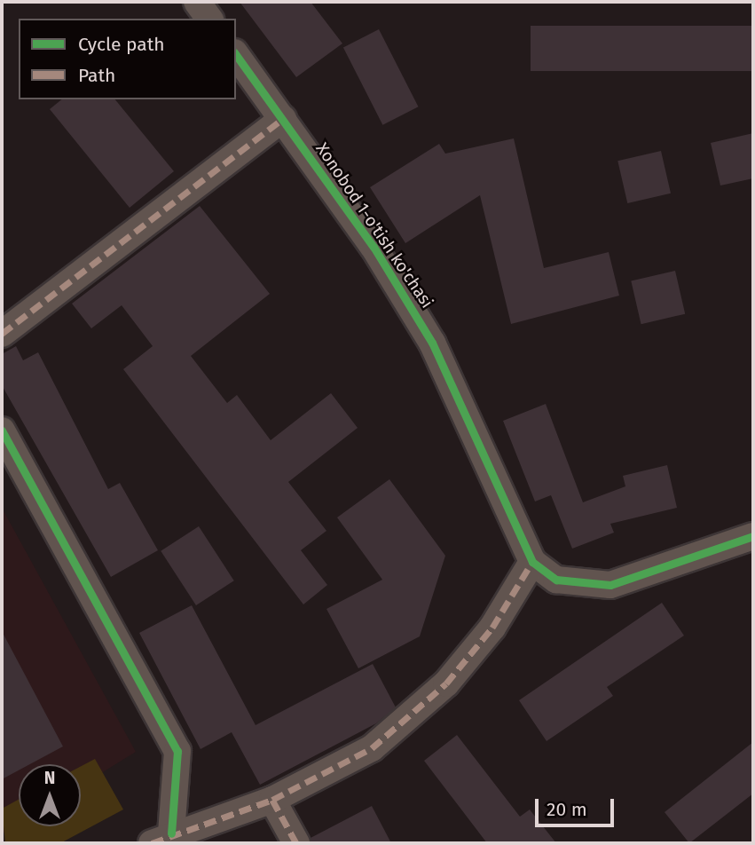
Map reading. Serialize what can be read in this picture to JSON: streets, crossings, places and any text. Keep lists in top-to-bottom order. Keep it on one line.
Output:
{"streets":{"street":["Xonobod 1-o'tish ko'chasi"]},"legend":["Cycle path","Path"],"scale_bar":"20 m","north":"top"}
